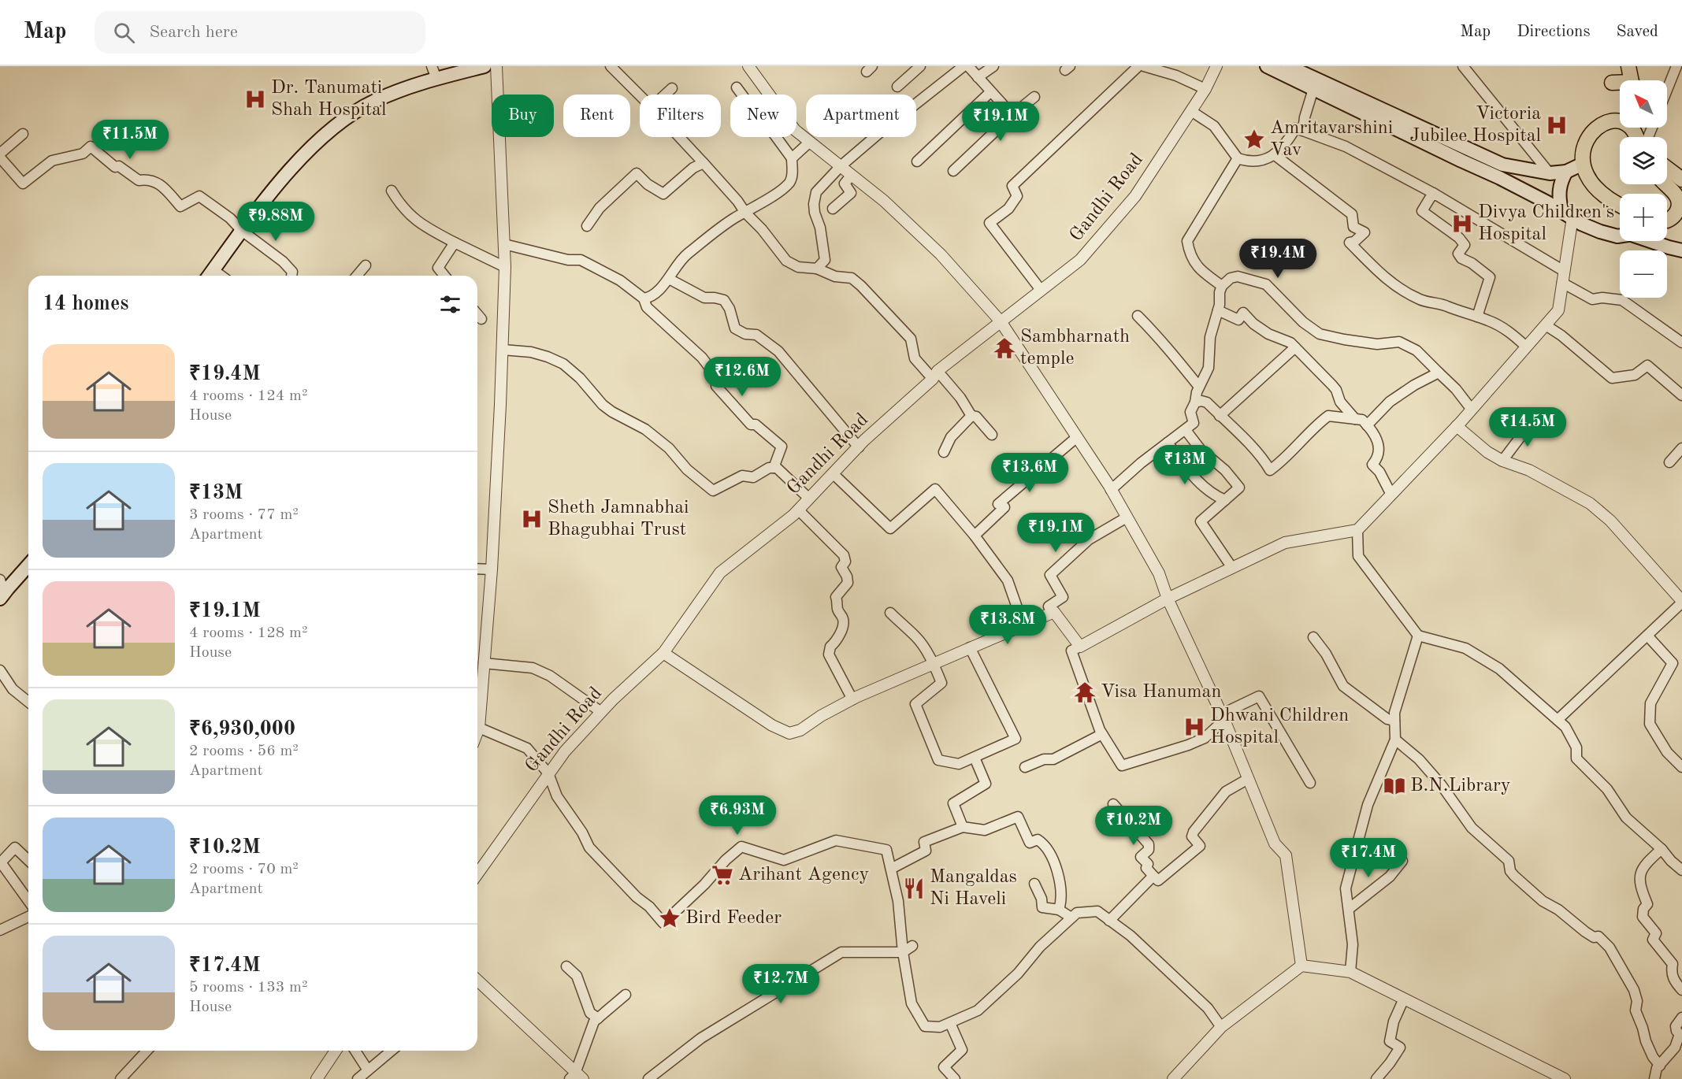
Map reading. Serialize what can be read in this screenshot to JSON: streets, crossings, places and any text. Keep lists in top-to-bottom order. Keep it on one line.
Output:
{"streets":{"street":["Gandhi Road"]},"places":{"hospital":["Dr. Tanumati Shah Hospital","Victoria Jubilee Hospital","Divya Children's Hospital","Sheth Jamnabhai Bhagubhai Trust","Dhwani Children Hospital"],"place":["Amritavarshini Vav","Bird Feeder"],"temple":["Sambharnath temple","Visa Hanuman"],"library":["B.N.Library"],"supermarket":["Arihant Agency"],"restaurant":["Mangaldas Ni Haveli"]},"north":"top left","page":{"header":"Map","search":"Search here","nav":["Map","Directions","Saved"],"map_buttons":["+","−"],"chip":["Buy","Rent","Filters","New","Apartment"],"price":["₹19.1M","₹11.5M","₹9.88M","₹19.4M","₹12.6M","₹14.5M","₹13M","₹13.6M","₹19.1M","₹13.8M","₹6.93M","₹10.2M","₹17.4M","₹12.7M"],"heading":"14 homes","list":[{"name":"₹19.4M","note":"4 rooms · 124 m² · House"},{"name":"₹13M","note":"3 rooms · 77 m² · Apartment"},{"name":"₹19.1M","note":"4 rooms · 128 m² · House"},{"name":"₹6,930,000","note":"2 rooms · 56 m² · Apartment"},{"name":"₹10.2M","note":"2 rooms · 70 m² · Apartment"},{"name":"₹17.4M","note":"5 rooms · 133 m² · House"}]}}
